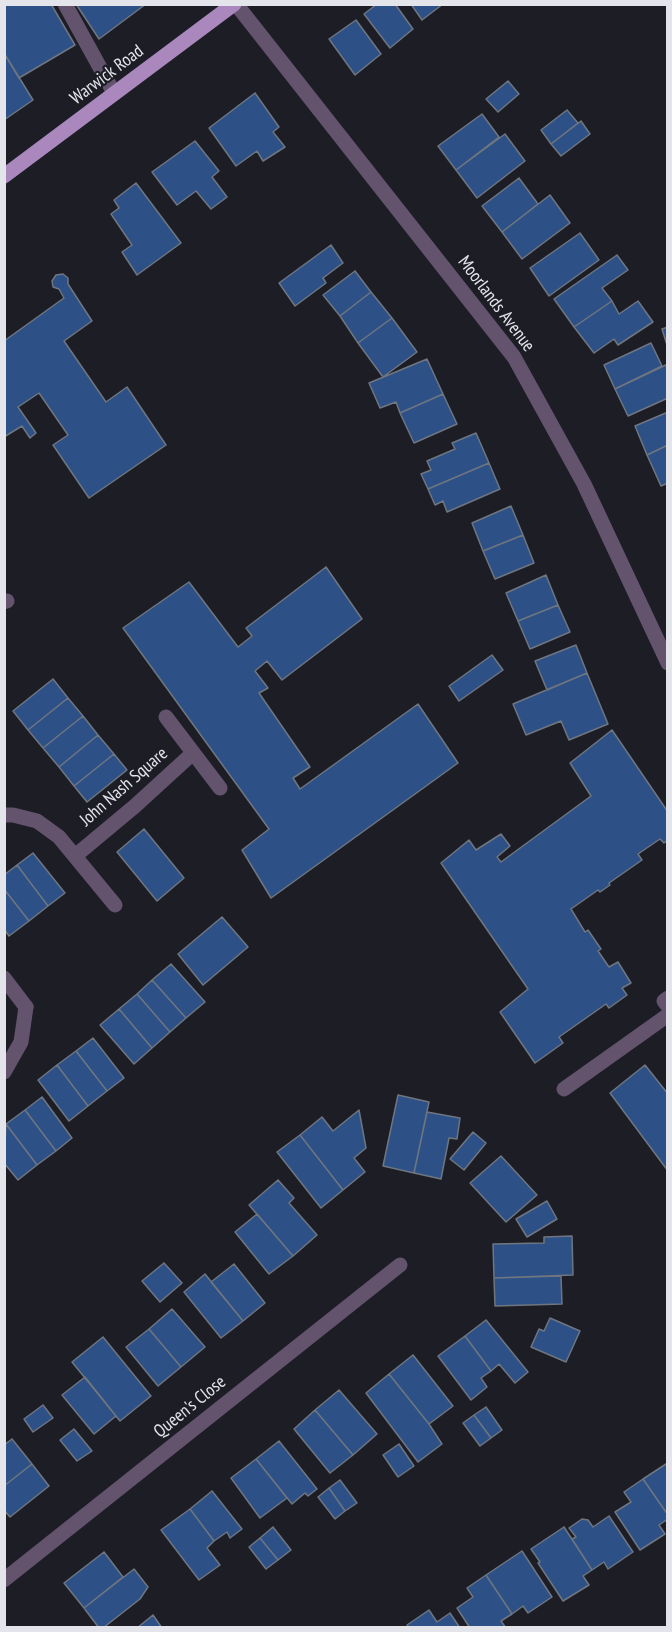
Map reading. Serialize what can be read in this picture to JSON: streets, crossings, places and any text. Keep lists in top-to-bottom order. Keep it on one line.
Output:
{"streets":{"main road":["Warwick Road"],"street":["Moorlands Avenue","John Nash Square","Queen's Close"]},"crossings":[["Warwick Road","Moorlands Avenue"]]}
